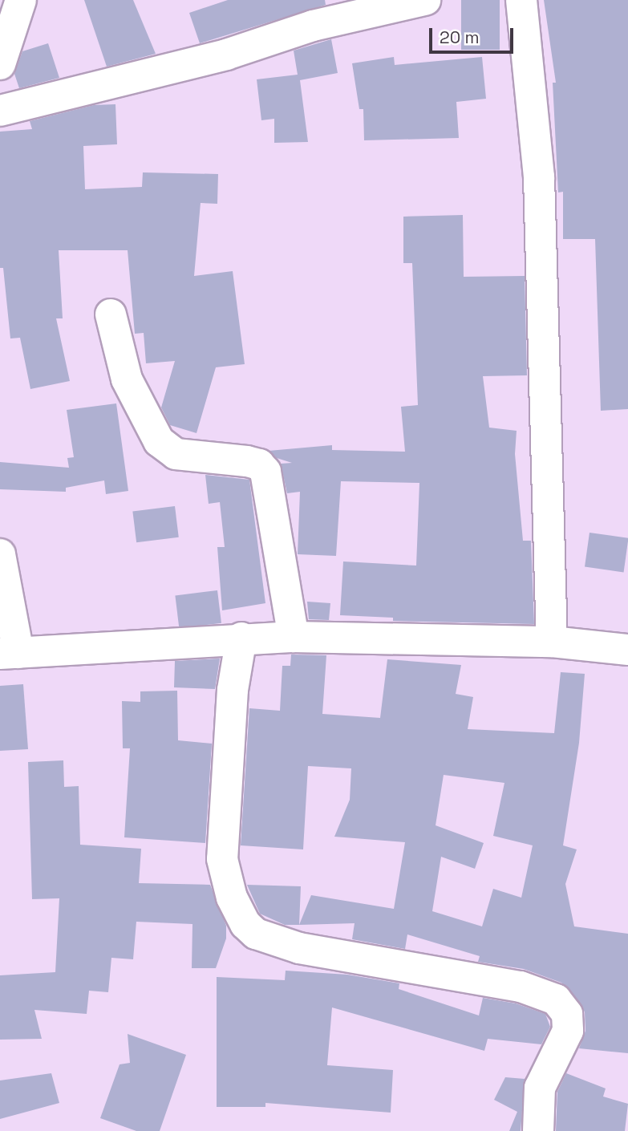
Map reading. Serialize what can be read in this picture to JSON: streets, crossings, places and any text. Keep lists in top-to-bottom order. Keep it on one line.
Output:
{"scale_bar":"20 m"}
